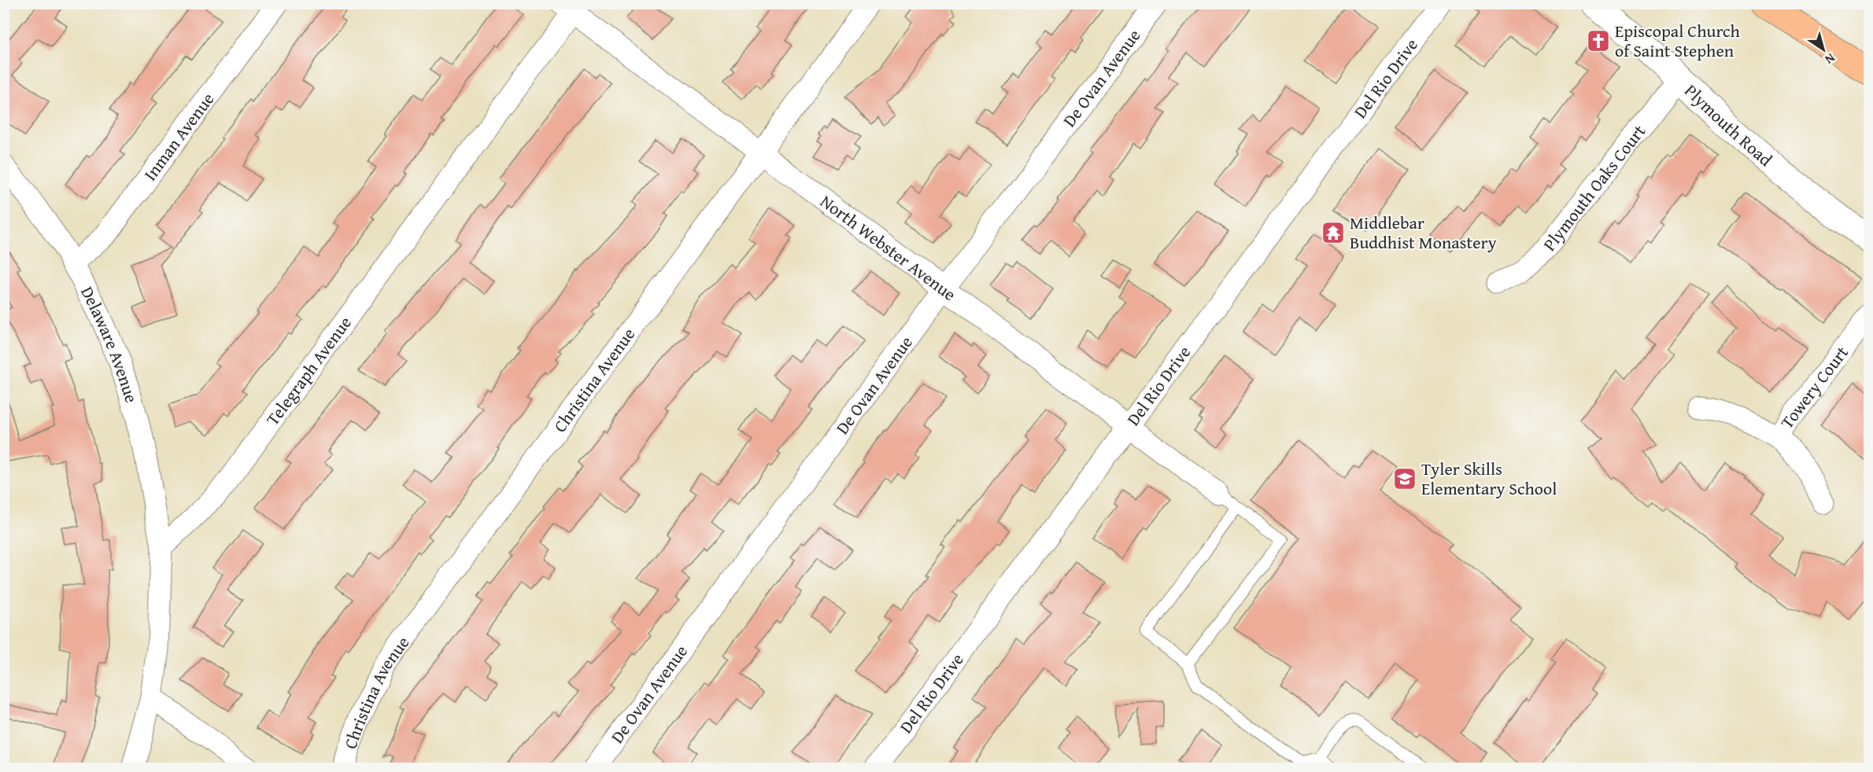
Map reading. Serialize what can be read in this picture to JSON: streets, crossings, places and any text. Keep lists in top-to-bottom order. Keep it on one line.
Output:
{"streets":{"street":["De Ovan Avenue","Del Rio Drive","Plymouth Road","Inman Avenue","Plymouth Oaks Court","North Webster Avenue","Delaware Avenue","Telegraph Avenue","Christina Avenue","Towery Court"]},"crossings":[["De Ovan Avenue","North Webster Avenue"],["Del Rio Drive","North Webster Avenue"],["Plymouth Road","Plymouth Oaks Court"],["Inman Avenue","Delaware Avenue"],["North Webster Avenue","Telegraph Avenue"],["North Webster Avenue","Christina Avenue"],["Delaware Avenue","Telegraph Avenue"]],"places":{"church":["Episcopal Church of Saint Stephen"],"temple":["Middlebar Buddhist Monastery"],"school or university":["Tyler Skills Elementary School"]},"north":"bottom right"}
